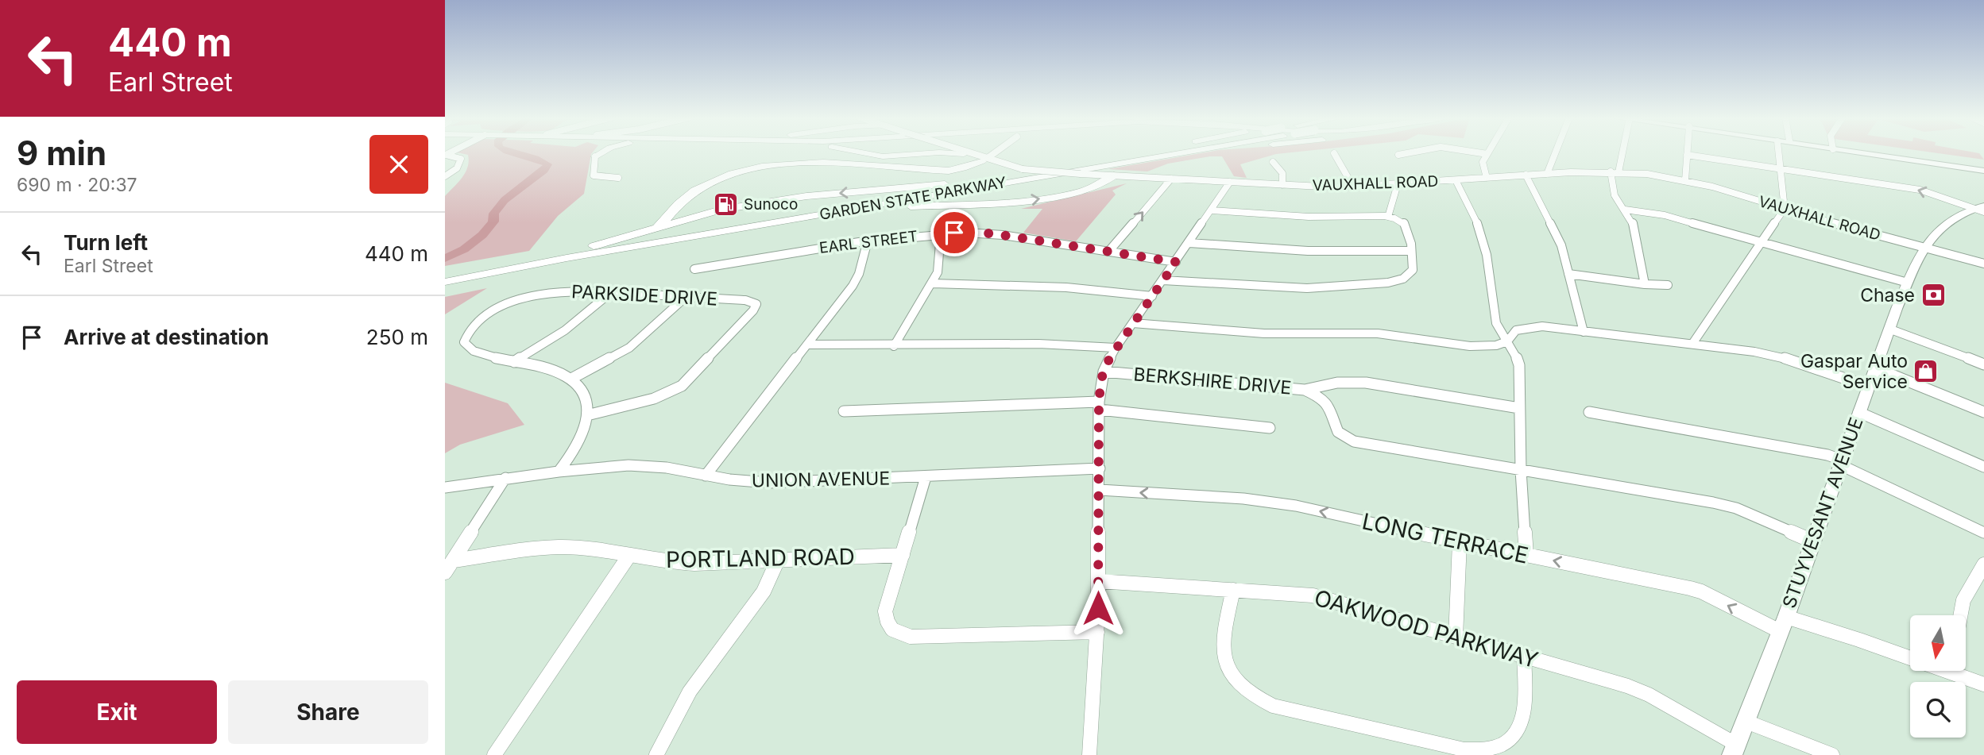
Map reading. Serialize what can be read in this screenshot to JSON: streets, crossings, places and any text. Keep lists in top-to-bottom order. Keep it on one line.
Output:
{"streets":{"highway":["GARDEN STATE PARKWAY"],"main road":["STUYVESANT AVENUE"],"street":["VAUXHALL ROAD","EARL STREET","PARKSIDE DRIVE","BERKSHIRE DRIVE","UNION AVENUE","LONG TERRACE","PORTLAND ROAD","OAKWOOD PARKWAY"]},"crossings":[["VAUXHALL ROAD","STUYVESANT AVENUE"],["STUYVESANT AVENUE","LONG TERRACE"],["STUYVESANT AVENUE","OAKWOOD PARKWAY"]],"places":{"fuel station":["Sunoco"],"bank":["Chase"],"shop":["Gaspar Auto Service"]},"north":"bottom","page":{"turn":["440 m","Earl Street"],"heading":["9 min","690 m · 20:37"],"list":[{"name":"Turn left","note":"Earl Street","value":"440 m"},{"name":"Arrive at destination","value":"250 m"}],"buttons":["Exit","Share"]}}
